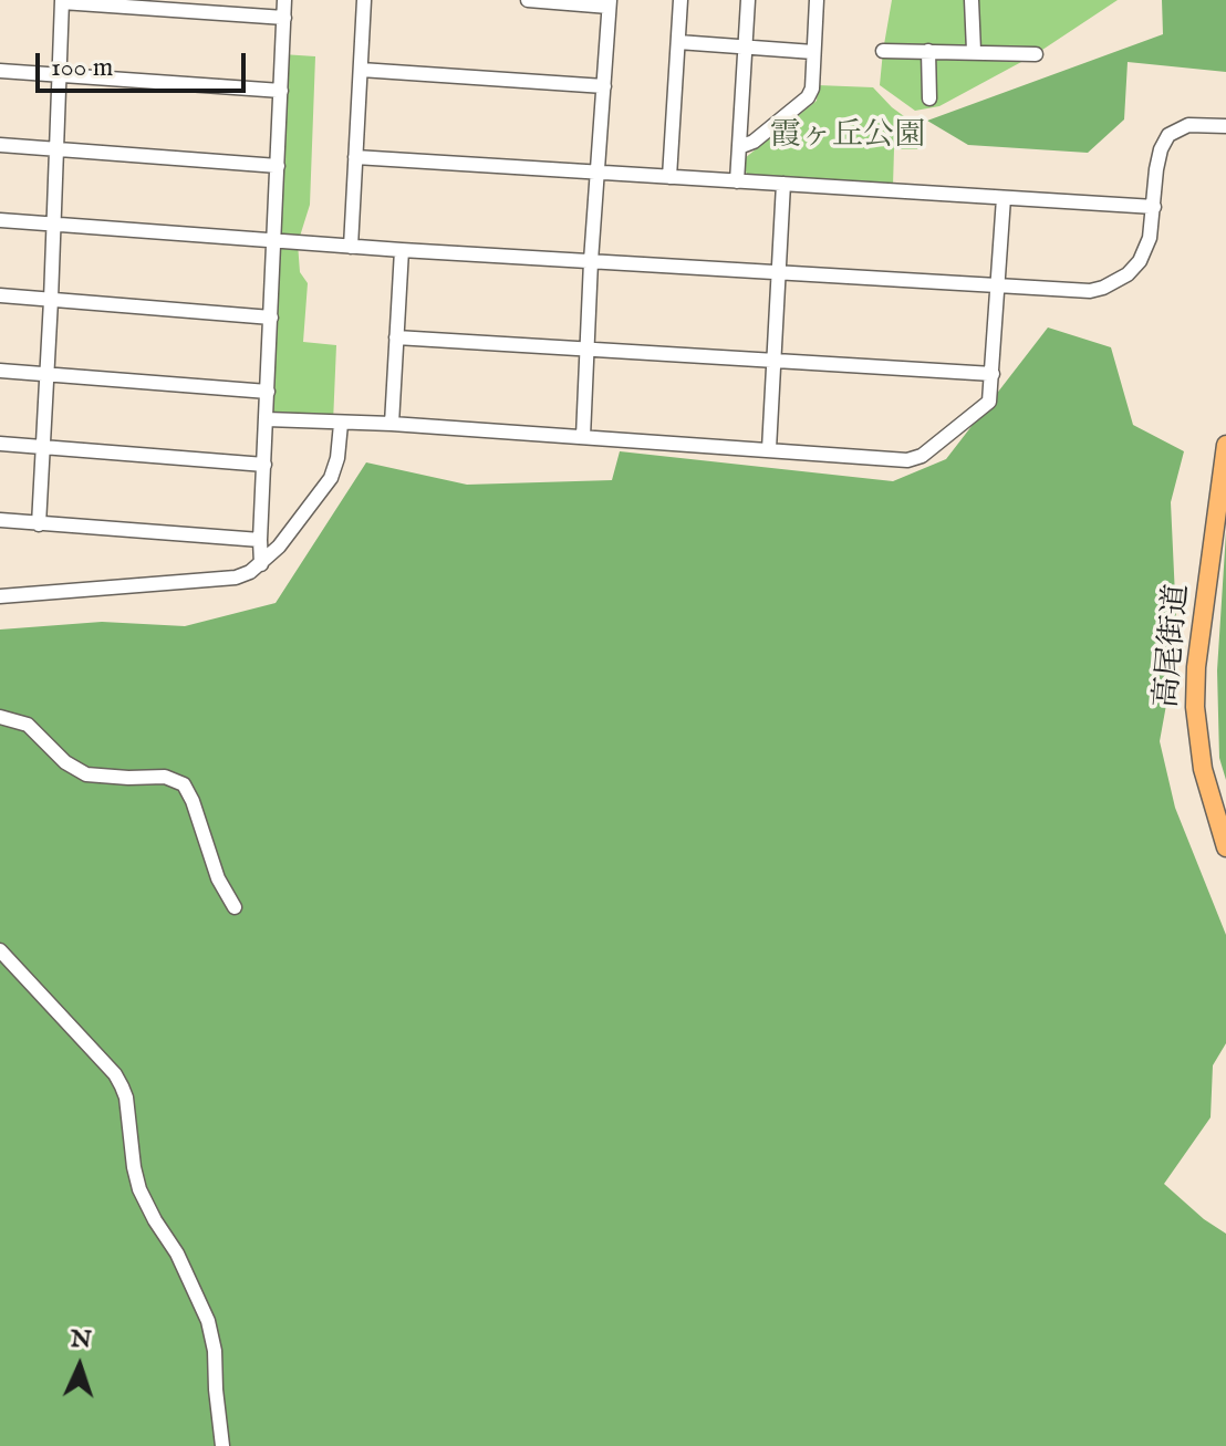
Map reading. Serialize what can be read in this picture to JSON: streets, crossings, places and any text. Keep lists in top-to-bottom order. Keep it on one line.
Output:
{"streets":{"main road":["高尾街道"]},"parks":["霞ヶ丘公園"],"scale_bar":"100 m","north":"top"}
